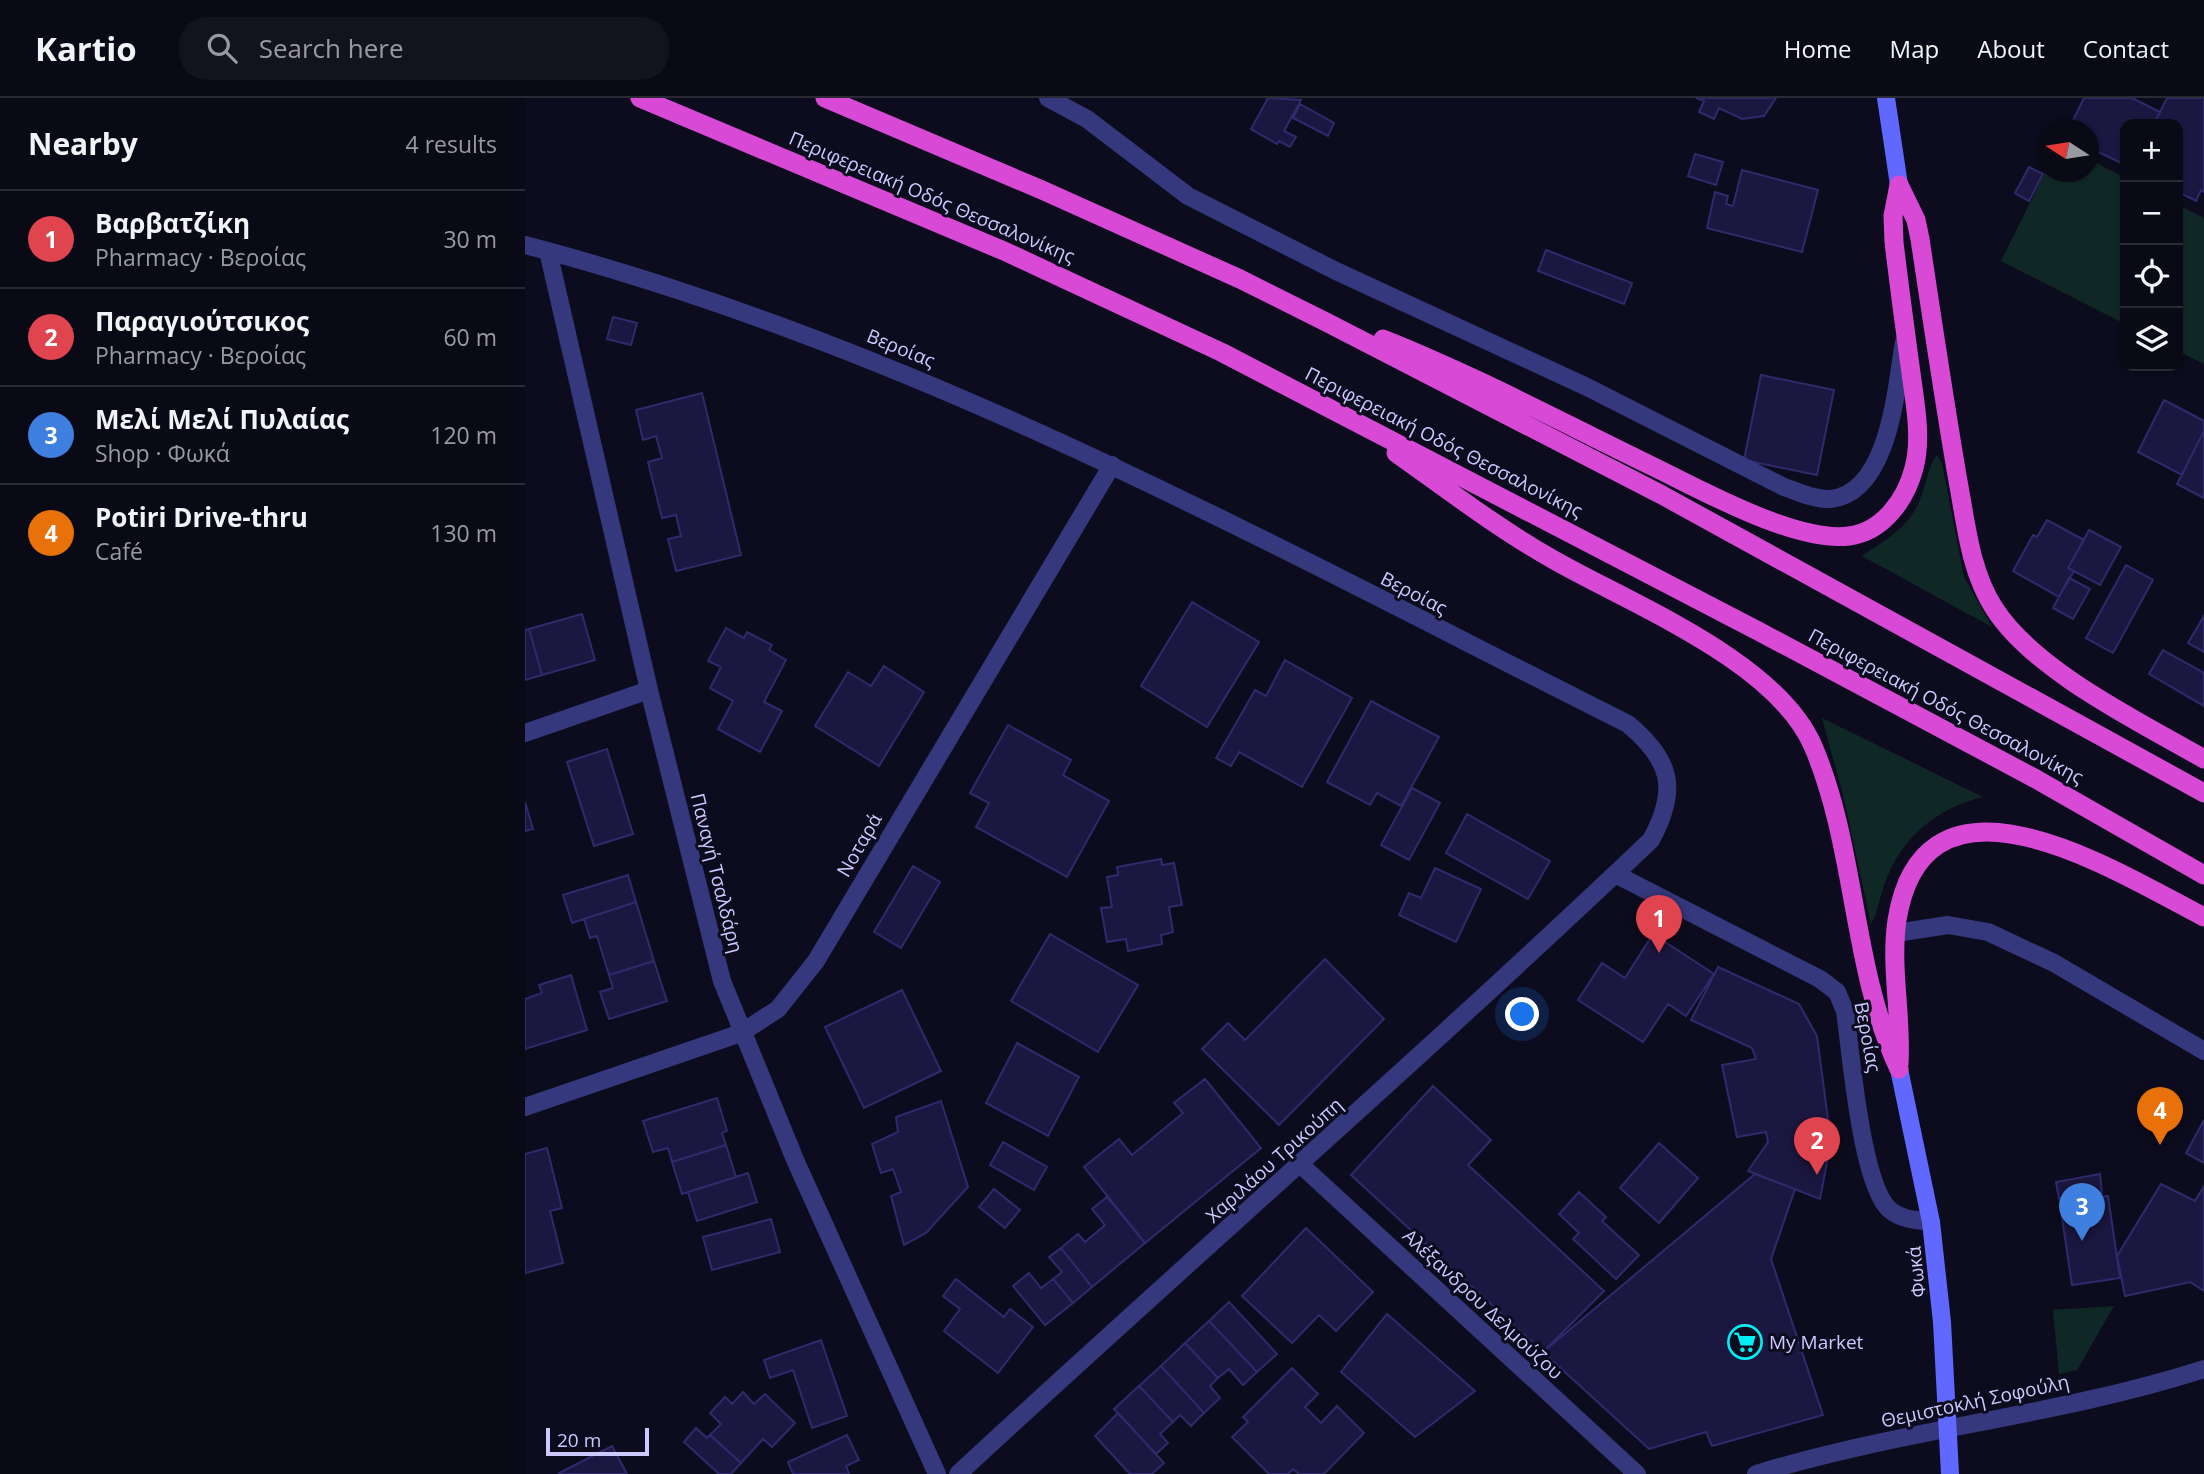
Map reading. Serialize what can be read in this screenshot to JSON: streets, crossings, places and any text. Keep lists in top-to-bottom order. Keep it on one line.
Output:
{"streets":{"highway":["Περιφερειακή Οδός Θεσσαλονίκης"],"main road":["Φωκά"],"street":["Βεροίας","Νοταρά","Παναγή Τσαλδάρη","Χαριλάου Τρικούπη","Αλέξανδρου Δελμούζου","Θεμιστοκλή Σοφούλη"]},"crossings":[["Βεροίας","Νοταρά"],["Βεροίας","Παναγή Τσαλδάρη"],["Βεροίας","Χαριλάου Τρικούπη"],["Βεροίας","Φωκά"],["Νοταρά","Παναγή Τσαλδάρη"],["Χαριλάου Τρικούπη","Αλέξανδρου Δελμούζου"],["Φωκά","Θεμιστοκλή Σοφούλη"]],"places":{"supermarket":["My Market"]},"scale_bar":"20 m","north":"left","page":{"header":"Kartio","search":"Search here","nav":["Home","Map","About","Contact"],"heading":["Nearby","4 results"],"map_buttons":["+","−"],"list":[{"mark":"1","name":"Βαρβατζίκη","note":"Pharmacy · Βεροίας","value":"30 m"},{"mark":"2","name":"Παραγιούτσικος","note":"Pharmacy · Βεροίας","value":"60 m"},{"mark":"3","name":"Μελί Μελί Πυλαίας","note":"Shop · Φωκά","value":"120 m"},{"mark":"4","name":"Potiri Drive-thru","note":"Café","value":"130 m"}],"pins":["1","4","2","3"],"scale":"20 m"}}
